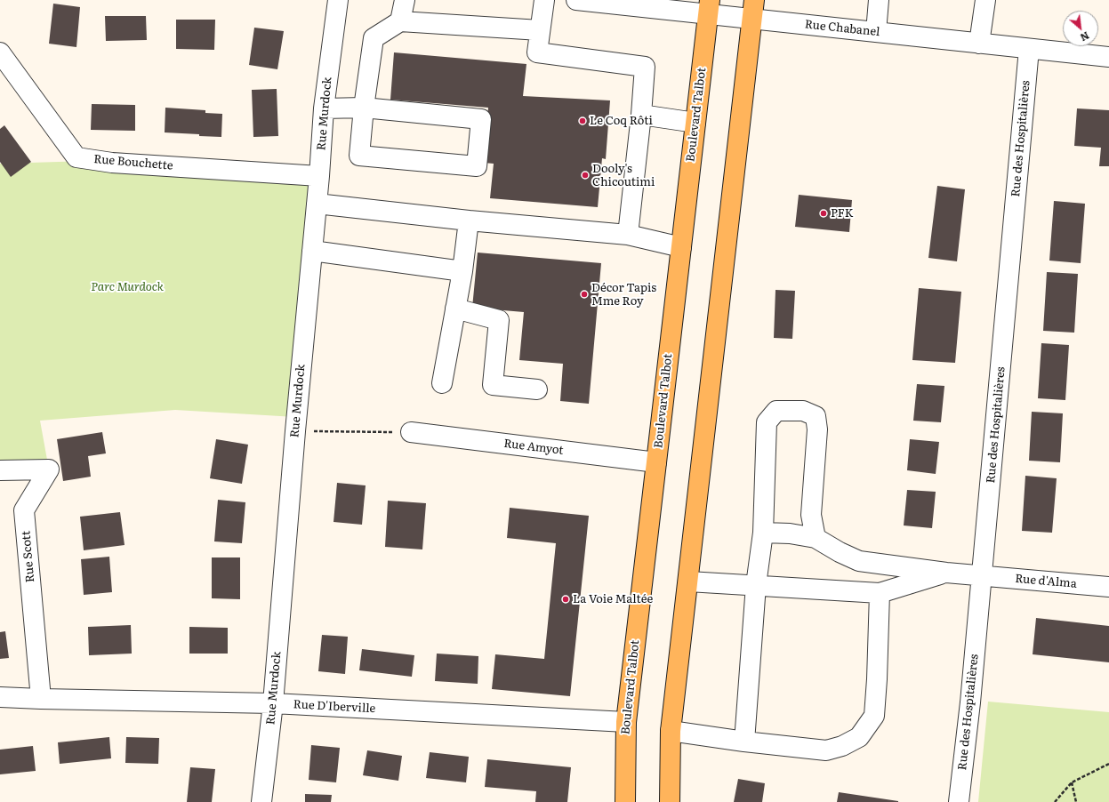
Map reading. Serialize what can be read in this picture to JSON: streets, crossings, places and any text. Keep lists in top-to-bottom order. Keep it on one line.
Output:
{"streets":{"main road":["Boulevard Talbot"],"street":["Rue Chabanel","Rue Murdock","Rue des Hospitalières","Rue Bouchette","Rue Amyot","Rue Scott","Rue d'Alma","Rue D'Iberville"]},"crossings":[["Rue Chabanel","Boulevard Talbot"],["Rue Chabanel","Rue des Hospitalières"],["Rue Murdock","Rue Bouchette"],["Rue Murdock","Rue D'Iberville"],["Boulevard Talbot","Rue Amyot"],["Boulevard Talbot","Rue D'Iberville"],["Rue des Hospitalières","Rue d'Alma"],["Rue Scott","Rue D'Iberville"]],"parks":["Parc Murdock"],"places":["Le Coq Rôti","Dooly's Chicoutimi","PFK","Décor Tapis Mme Roy","La Voie Maltée"],"north":"bottom right"}
